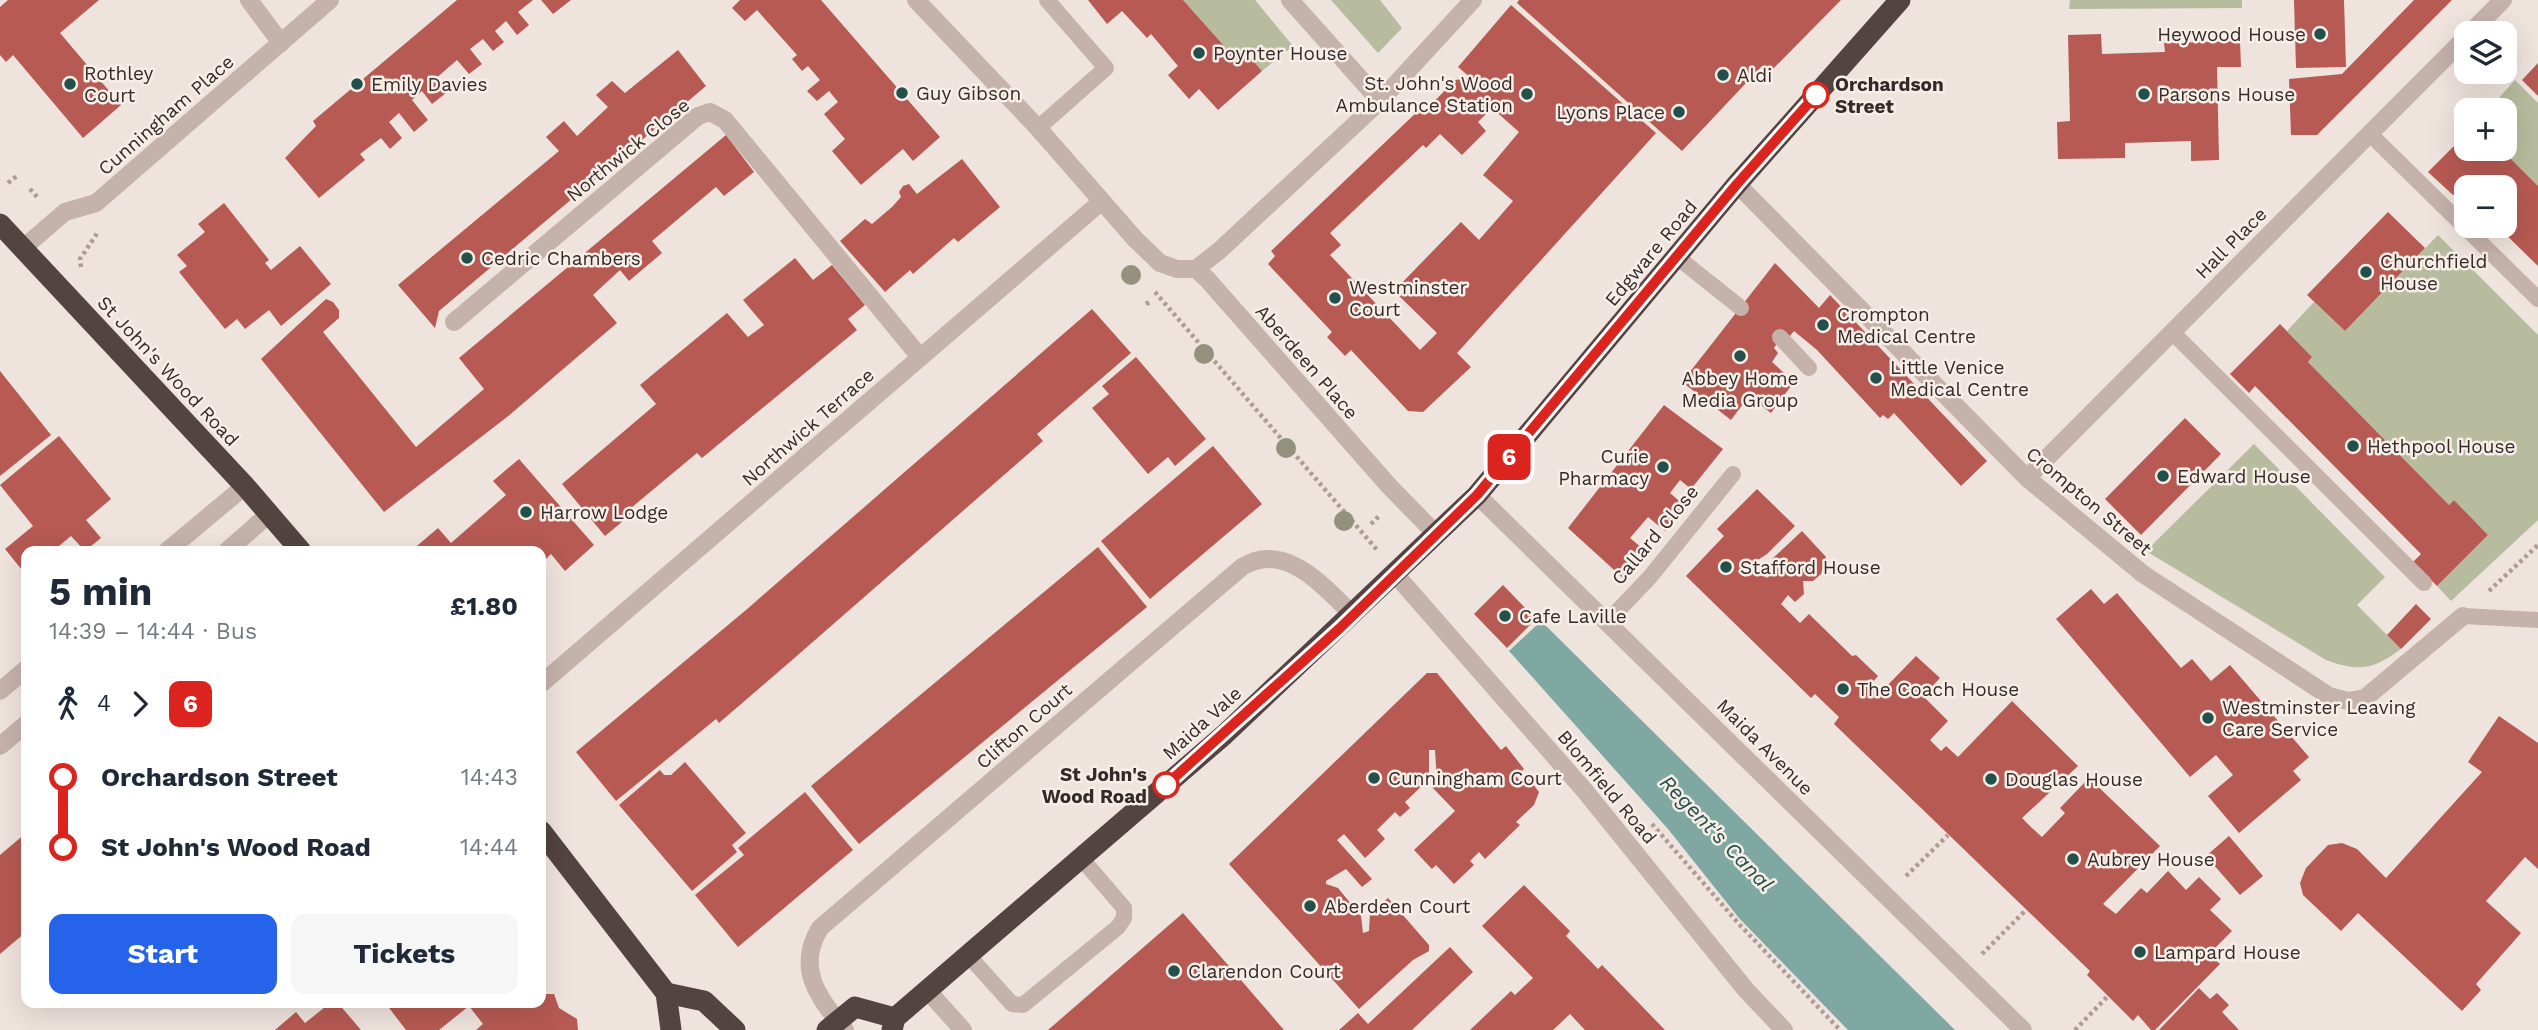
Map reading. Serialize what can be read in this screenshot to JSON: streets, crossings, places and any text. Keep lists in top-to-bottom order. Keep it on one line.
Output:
{"streets":{"highway":["Edgware Road","St John's Wood Road","Maida Vale"],"street":["Cunningham Place","Northwick Close","Hall Place","Aberdeen Place","Northwick Terrace","Crompton Street","Clifton Court","Maida Avenue","Blomfield Road"],"lane":["Callard Close"]},"crossings":[["Cunningham Place","St John's Wood Road"],["Northwick Close","Northwick Terrace"],["Hall Place","Crompton Street"],["Edgware Road","Aberdeen Place"],["Edgware Road","Crompton Street"],["Edgware Road","Maida Vale"],["Edgware Road","Maida Avenue"],["Aberdeen Place","Maida Vale"],["Callard Close","Maida Avenue"],["Maida Vale","Clifton Court"],["Maida Vale","Blomfield Road"]],"water":["Regent's Canal"],"places":["Heywood House","Poynter House","Aldi","Rothley Court","Emily Davies","Guy Gibson","St. John's Wood Ambulance Station","Parsons House","Orchardson Street","Lyons Place","Cedric Chambers","Churchfield House","Westminster Court","Crompton Medical Centre","Abbey Home Media Group","Little Venice Medical Centre","Hethpool House","Curie Pharmacy","Edward House","Harrow Lodge","Stafford House","Cafe Laville","The Coach House","Westminster Leaving Care Service","Cunningham Court","Douglas House","St John's Wood Road","Aubrey House","Aberdeen Court","Lampard House","Clarendon Court"],"lines":["bus line 6"],"page":{"on_map":"6","map_buttons":["+","−"],"heading":["5 min","14:39 – 14:44 · Bus","£1.80"],"legs":["4","6"],"list":[{"name":"Orchardson Street","value":"14:43"},{"name":"St John's Wood Road","value":"14:44"}],"buttons":["Start","Tickets"]}}
